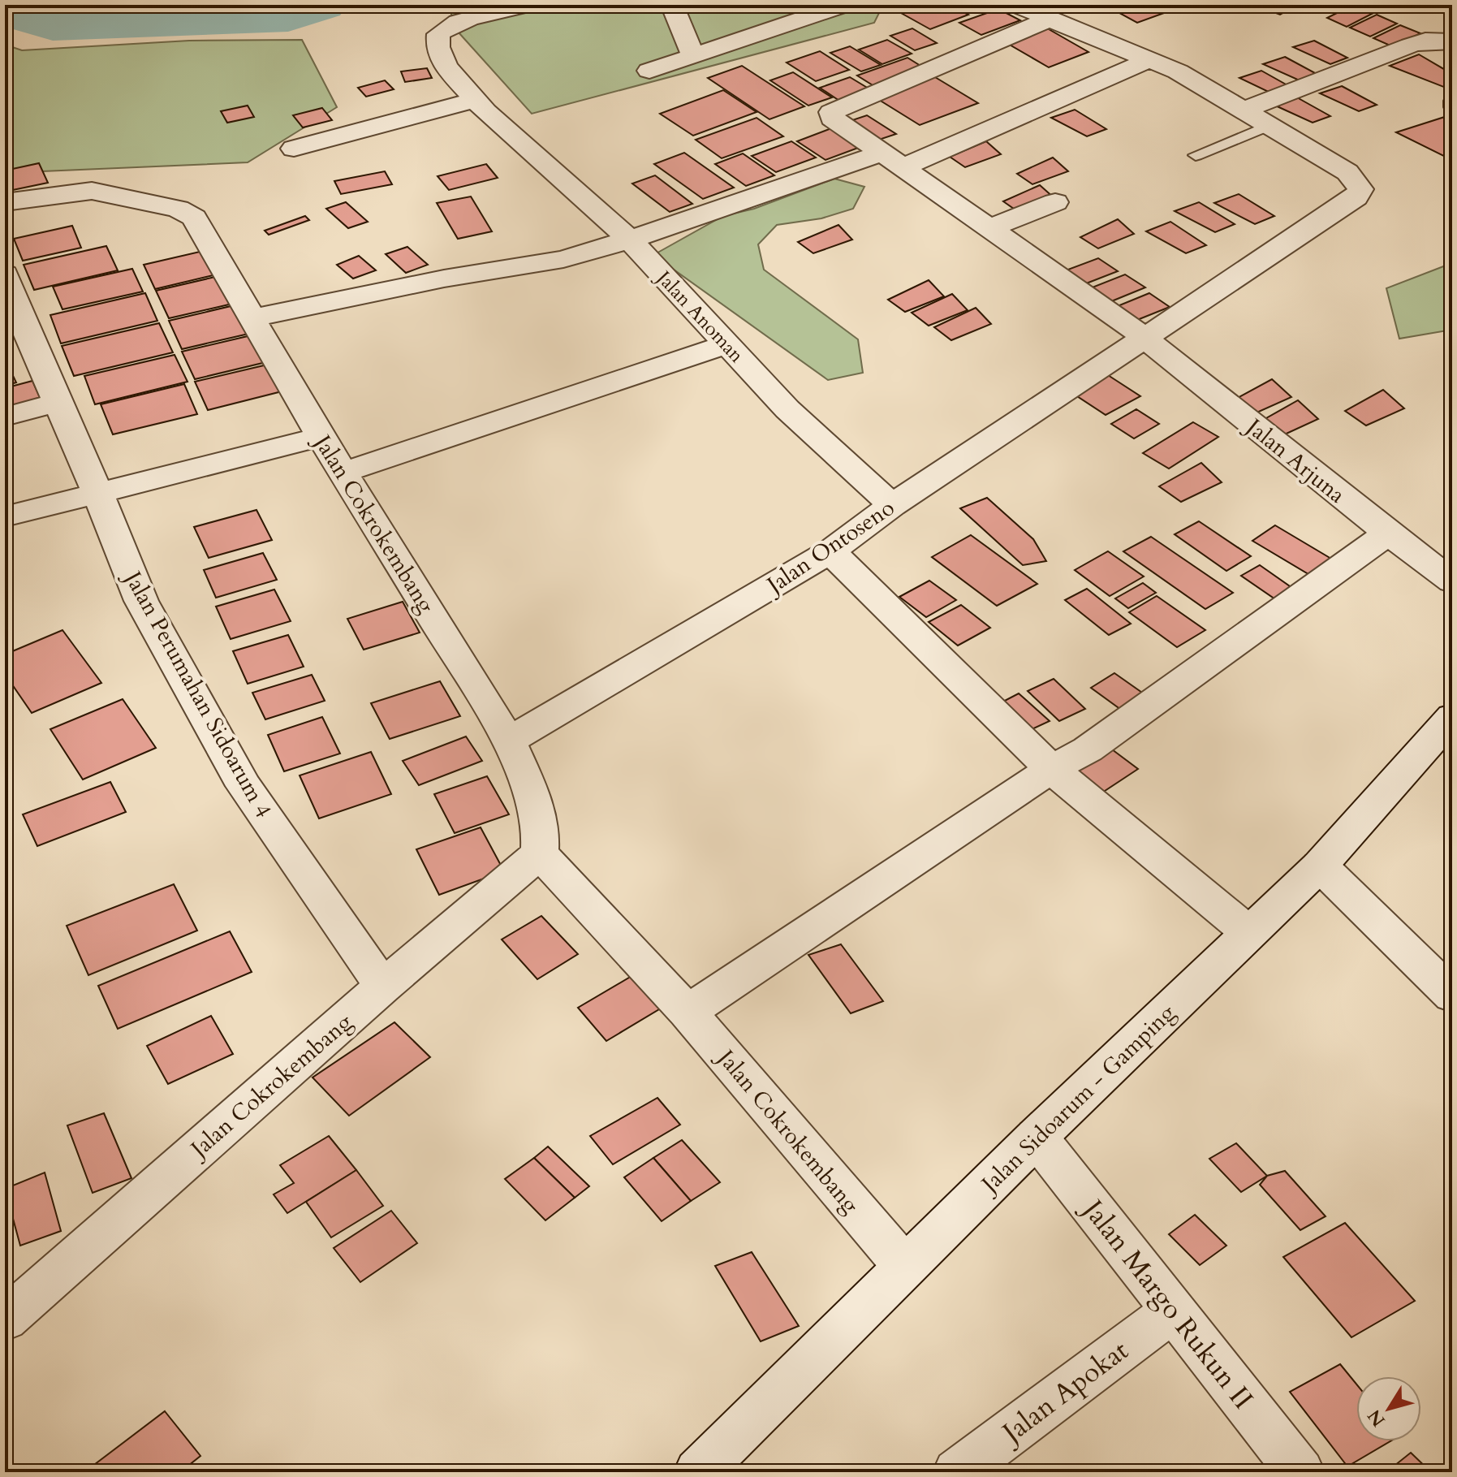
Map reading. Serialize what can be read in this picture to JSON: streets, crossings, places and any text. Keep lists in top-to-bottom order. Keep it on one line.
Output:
{"streets":{"street":["Jalan Anoman","Jalan Arjuna","Jalan Cokrokembang","Jalan Ontoseno","Jalan Perumahan Sidoarum 4","Jalan Sidoarum - Gamping","Jalan Margo Rukun II","Jalan Apokat"]},"crossings":[["Jalan Anoman","Jalan Ontoseno"],["Jalan Arjuna","Jalan Ontoseno"],["Jalan Cokrokembang","Jalan Ontoseno"],["Jalan Cokrokembang","Jalan Perumahan Sidoarum 4"],["Jalan Cokrokembang","Jalan Sidoarum - Gamping"],["Jalan Sidoarum - Gamping","Jalan Margo Rukun II"],["Jalan Margo Rukun II","Jalan Apokat"]],"north":"bottom left"}
